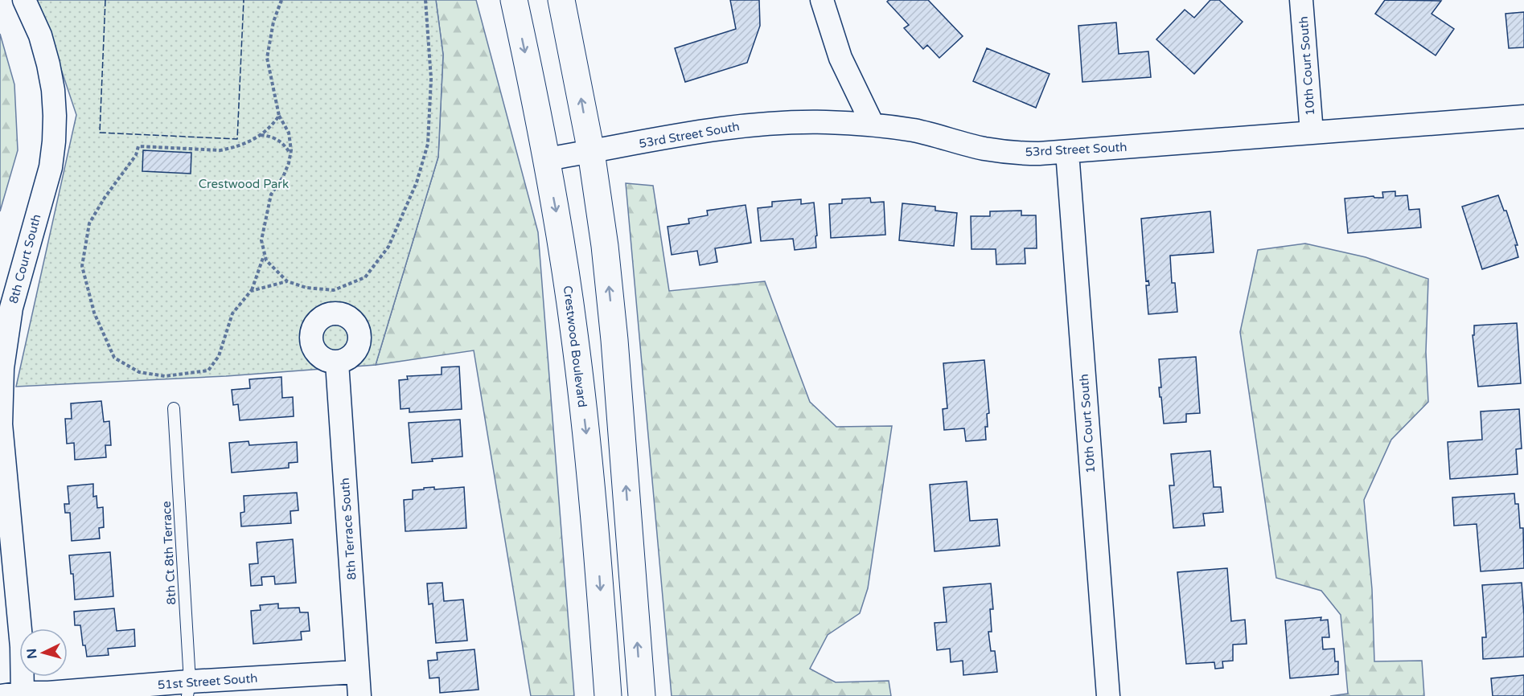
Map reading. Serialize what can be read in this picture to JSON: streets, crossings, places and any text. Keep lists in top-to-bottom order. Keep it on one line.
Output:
{"streets":{"main road":["Crestwood Boulevard"],"street":["10th Court South","53rd Street South","8th Court South","8th Terrace South","51st Street South"],"lane":["8th Ct 8th Terrace"]},"crossings":[["10th Court South","53rd Street South"],["53rd Street South","Crestwood Boulevard"],["8th Court South","51st Street South"],["8th Terrace South","51st Street South"],["8th Ct 8th Terrace","51st Street South"]],"parks":["Crestwood Park"],"north":"left"}
